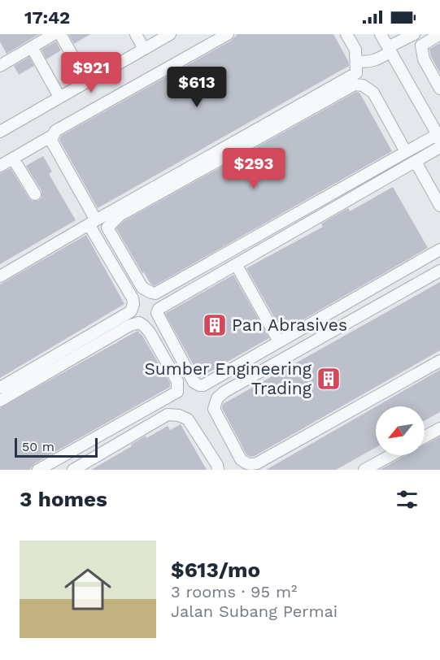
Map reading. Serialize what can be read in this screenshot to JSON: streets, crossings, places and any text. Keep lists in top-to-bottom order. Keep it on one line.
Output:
{"places":{"building":["Pan Abrasives","Sumber Engineering Trading"]},"scale_bar":"50 m","north":"bottom left","page":{"status":"17:42","price":["$921","$613","$293"],"scale":"50 m","heading":"3 homes","list":[{"name":"$613/mo","note":"3 rooms · 95 m² · Jalan Subang Permai"}]}}
